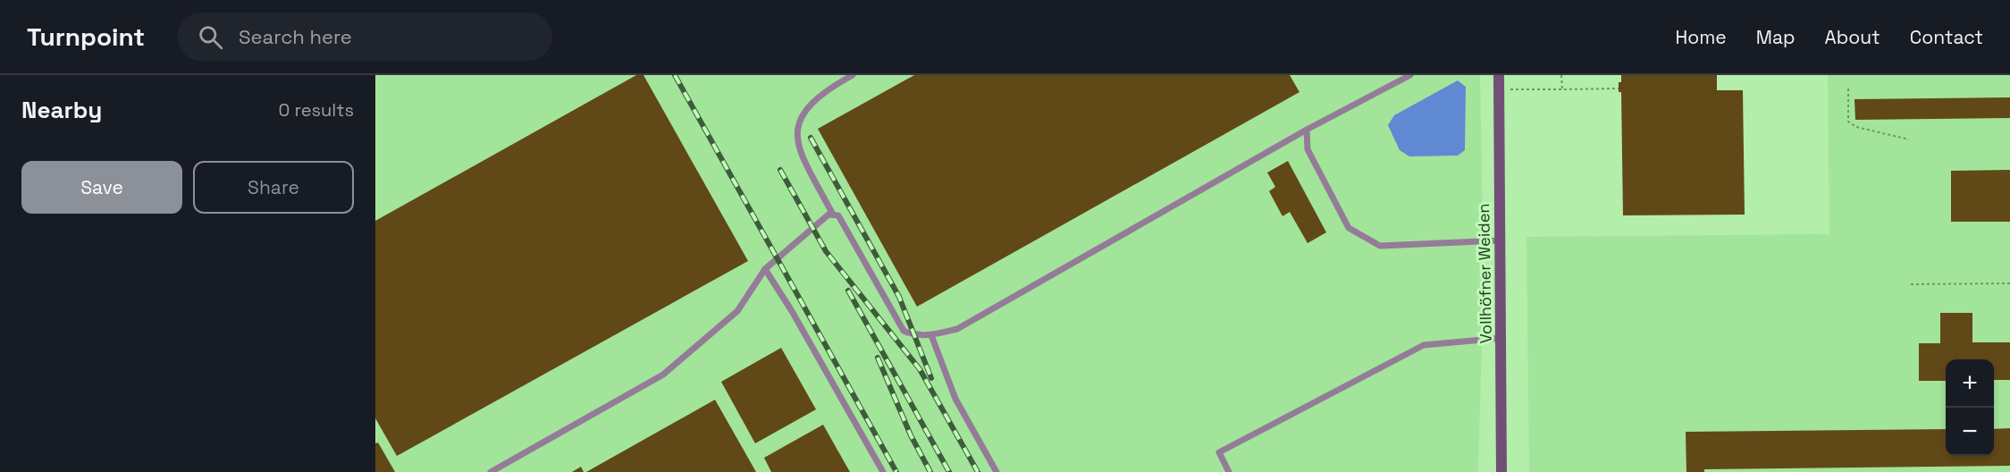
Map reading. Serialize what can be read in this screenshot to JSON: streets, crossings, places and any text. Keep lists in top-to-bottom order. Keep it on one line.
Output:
{"streets":{"main road":["Vollhöfner Weiden"]},"page":{"header":"Turnpoint","search":"Search here","nav":["Home","Map","About","Contact"],"heading":["Nearby","0 results"],"buttons":["Save","Share"],"map_buttons":["+","−"]}}
